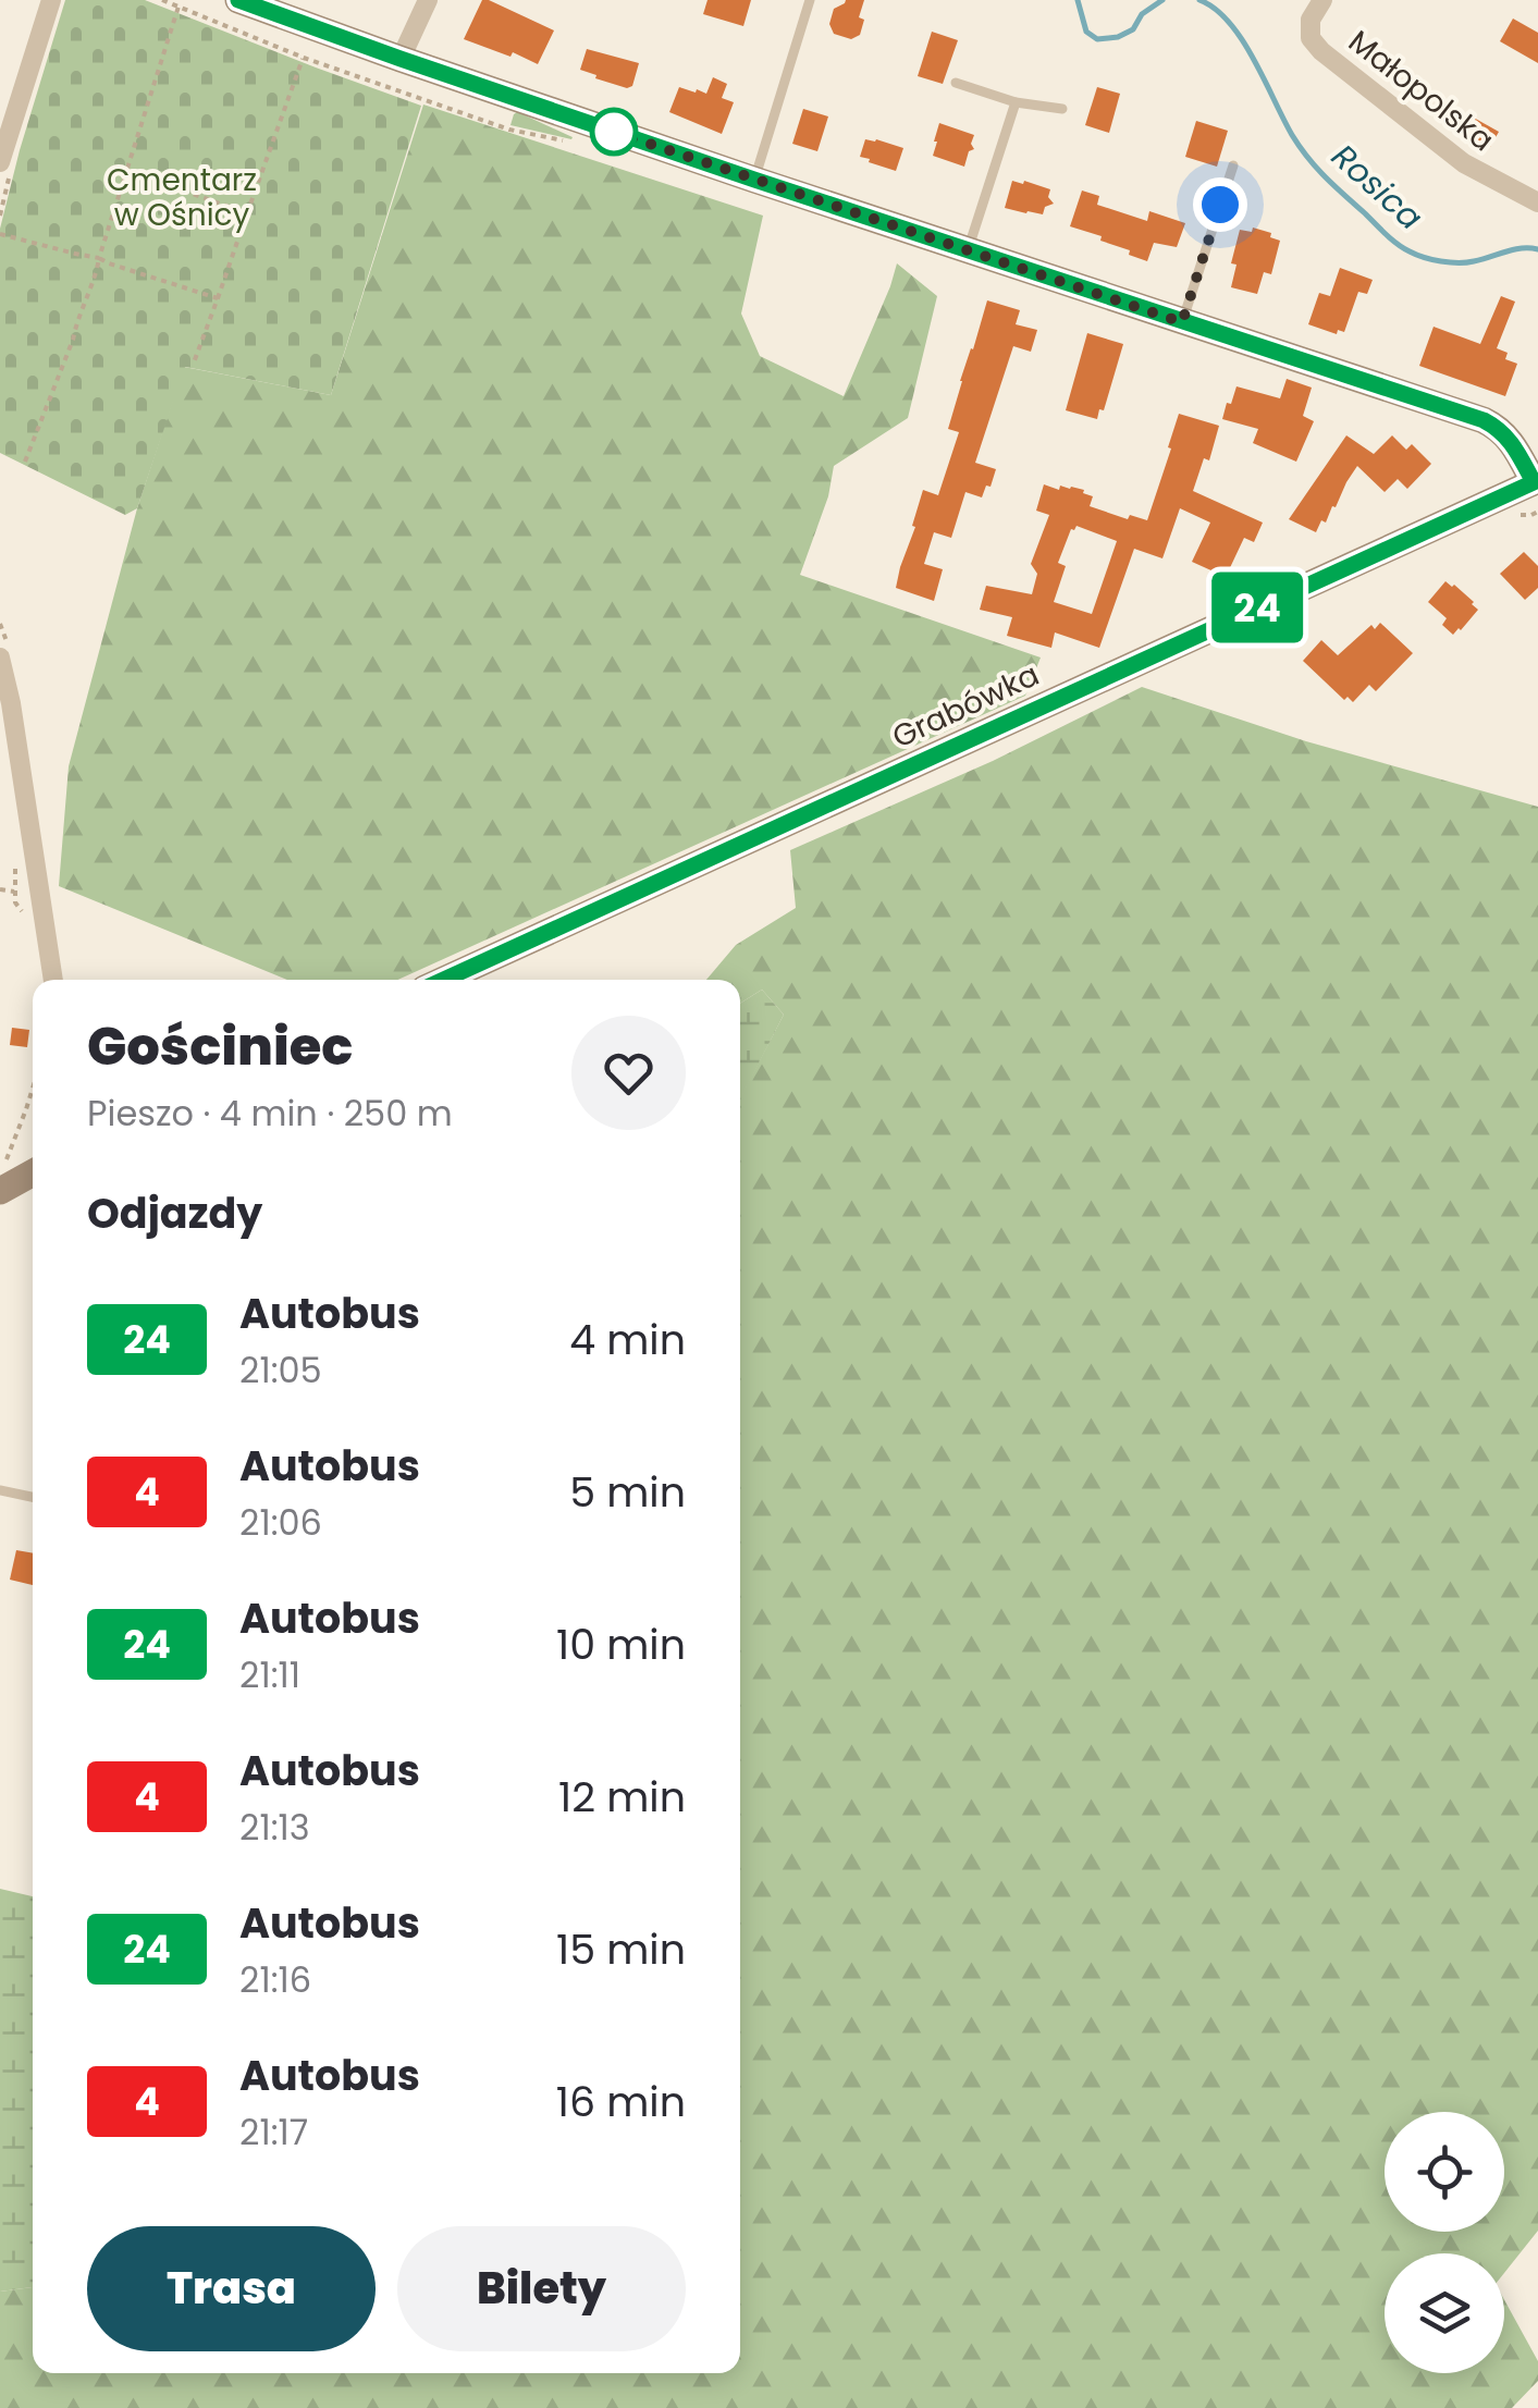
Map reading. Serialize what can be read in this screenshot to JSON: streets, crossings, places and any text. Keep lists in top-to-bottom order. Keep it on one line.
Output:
{"streets":{"street":["Małopolska","Grabówka"]},"water":["Rosica"],"parks":["Cmentarz w Ośnicy"],"lines":["bus line 24"],"page":{"on_map":"24","heading":[["Gościniec","Pieszo · 4 min · 250 m"],"Odjazdy"],"list":[{"mark":"24","name":"Autobus","note":"21:05","value":"4 min"},{"mark":"4","name":"Autobus","note":"21:06","value":"5 min"},{"mark":"24","name":"Autobus","note":"21:11","value":"10 min"},{"mark":"4","name":"Autobus","note":"21:13","value":"12 min"},{"mark":"24","name":"Autobus","note":"21:16","value":"15 min"},{"mark":"4","name":"Autobus","note":"21:17","value":"16 min"}],"buttons":["Trasa","Bilety"]}}
